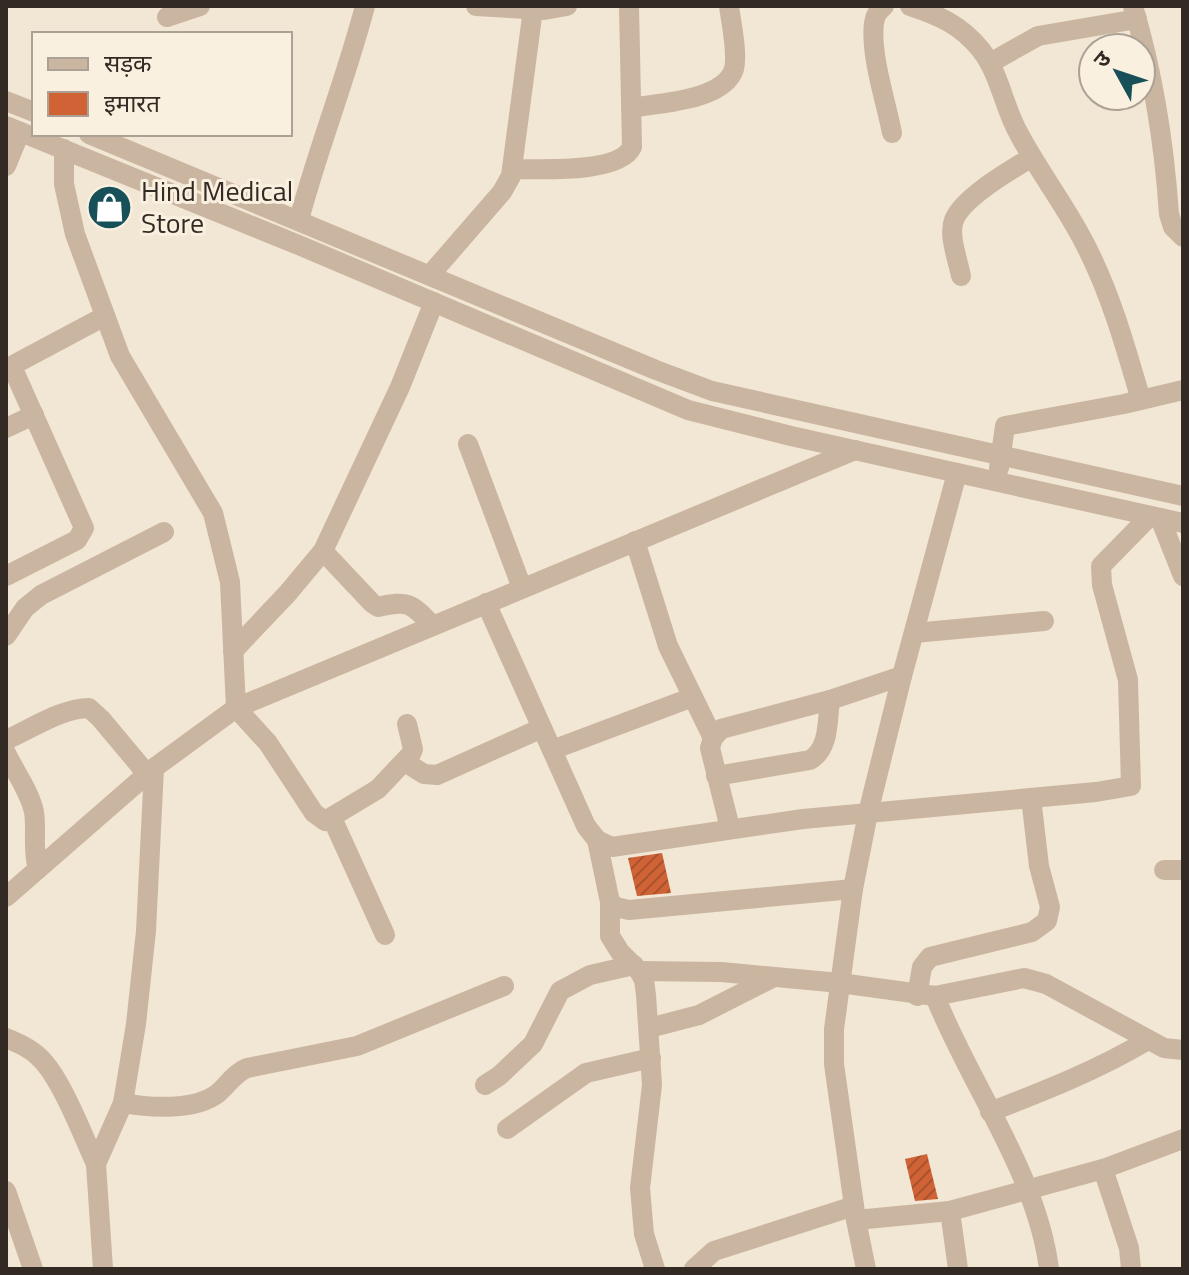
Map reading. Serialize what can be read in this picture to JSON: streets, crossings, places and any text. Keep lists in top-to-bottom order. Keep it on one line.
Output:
{"places":{"shop":["Hind Medical Store"]},"legend":["सड़क","इमारत"],"north":"top left"}
